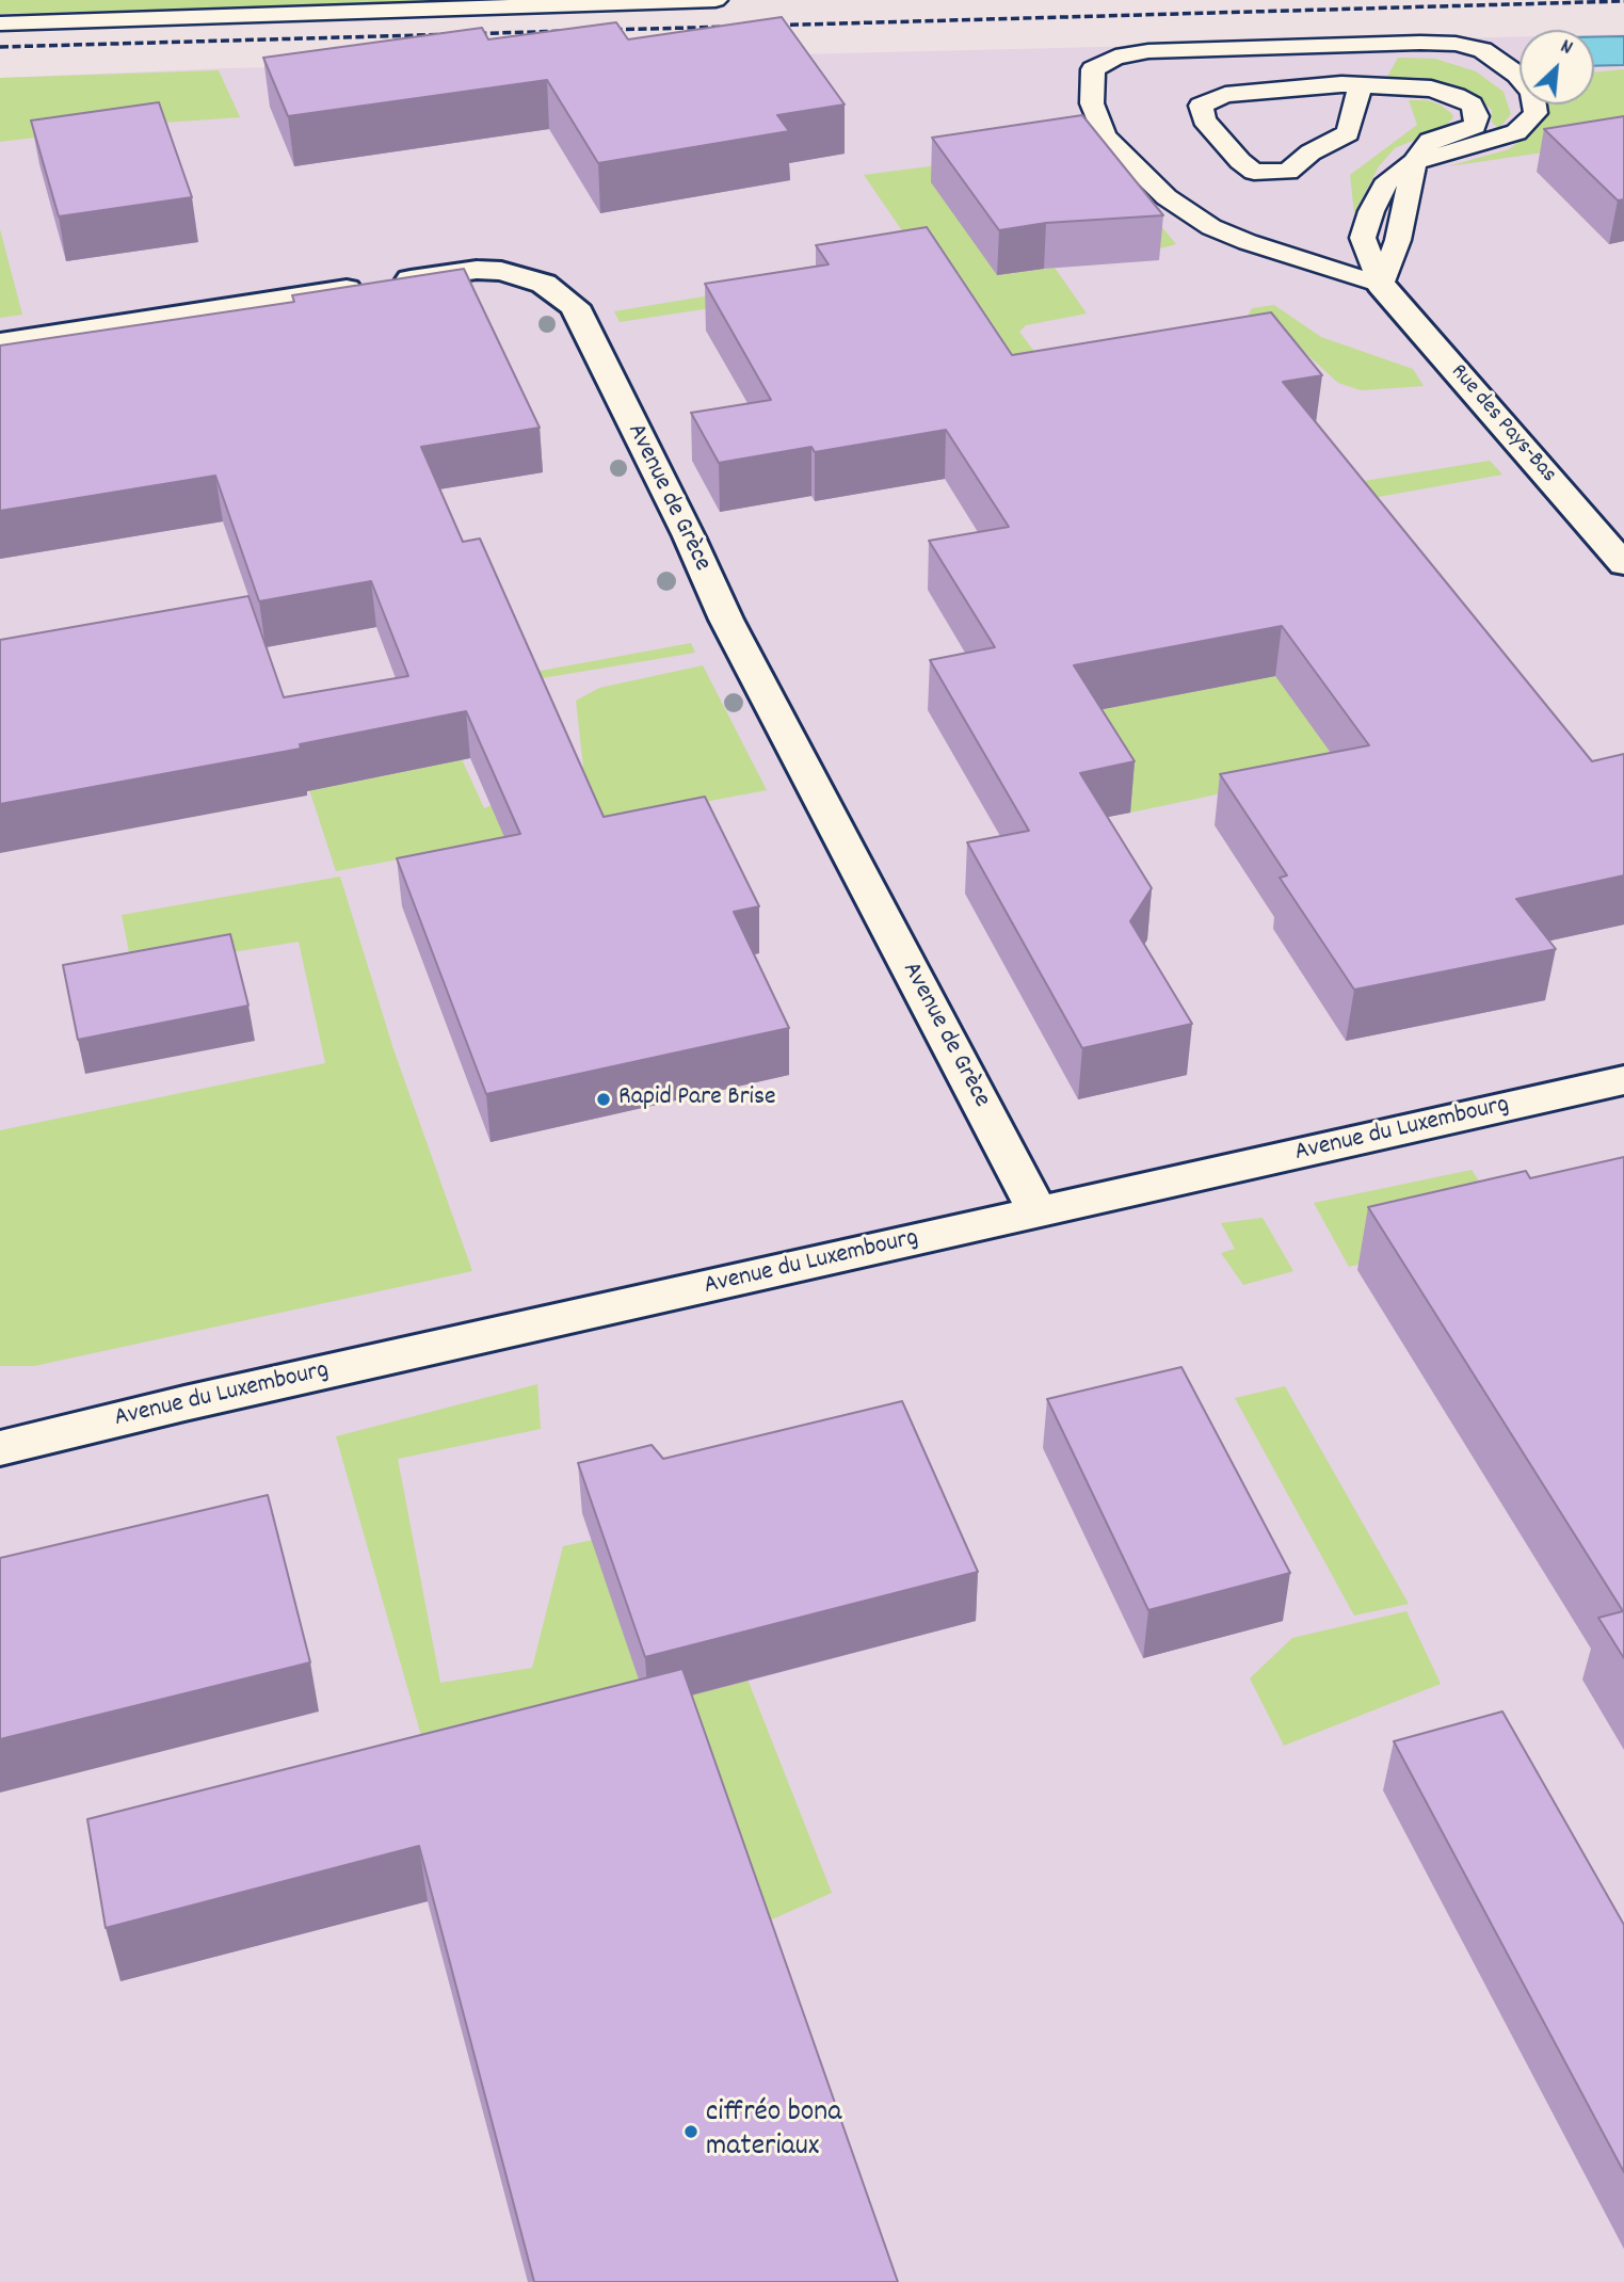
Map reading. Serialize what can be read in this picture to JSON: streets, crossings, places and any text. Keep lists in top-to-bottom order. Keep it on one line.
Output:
{"streets":{"street":["Rue des Pays-Bas","Avenue de Grèce","Avenue du Luxembourg"]},"crossings":[["Avenue de Grèce","Avenue du Luxembourg"]],"places":["Rapid Pare Brise","ciffréo bona materiaux"],"north":"top right"}
